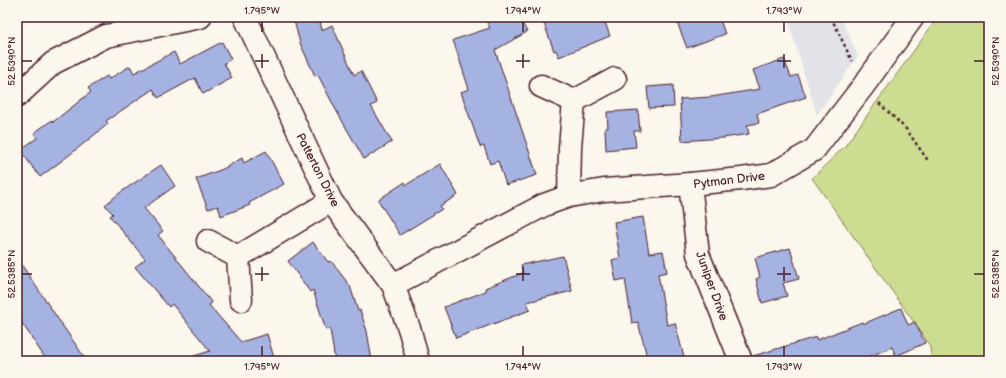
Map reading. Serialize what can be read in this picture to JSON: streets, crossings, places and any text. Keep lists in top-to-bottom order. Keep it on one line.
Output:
{"streets":{"street":["Patterton Drive","Pytman Drive","Juniper Drive"]},"crossings":[["Patterton Drive","Pytman Drive"],["Pytman Drive","Juniper Drive"]],"coordinates":["1.795°W","1.794°W","1.793°W","52.5390°N","52.5385°N"]}
